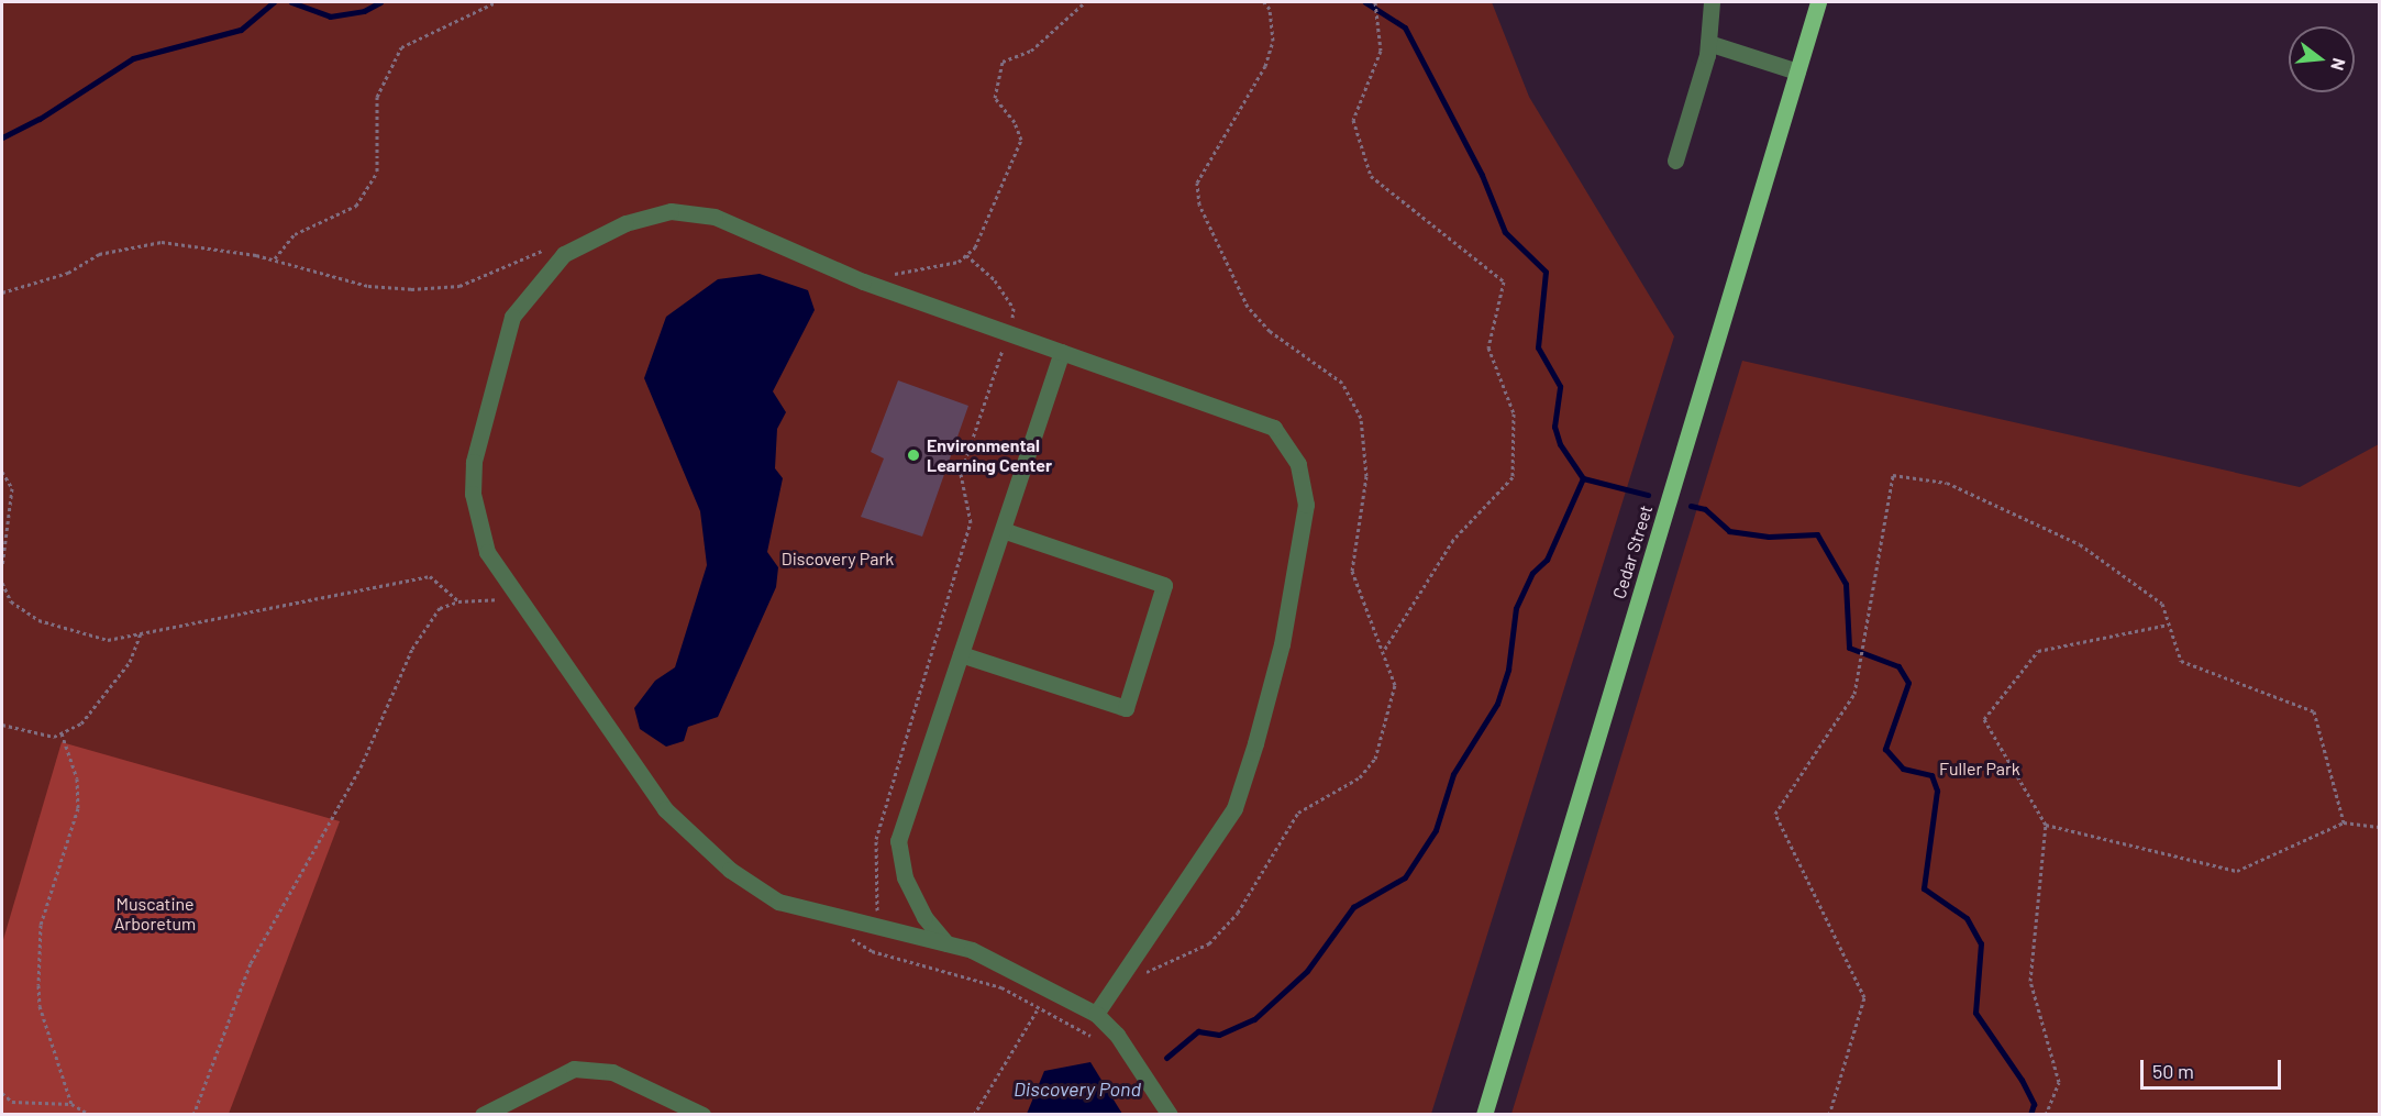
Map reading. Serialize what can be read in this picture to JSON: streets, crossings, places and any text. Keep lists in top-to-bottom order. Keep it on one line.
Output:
{"streets":{"main road":["Cedar Street"]},"water":["Discovery Pond"],"parks":["Discovery Park","Fuller Park","Muscatine Arboretum"],"places":["Environmental Learning Center"],"scale_bar":"50 m","north":"right"}
